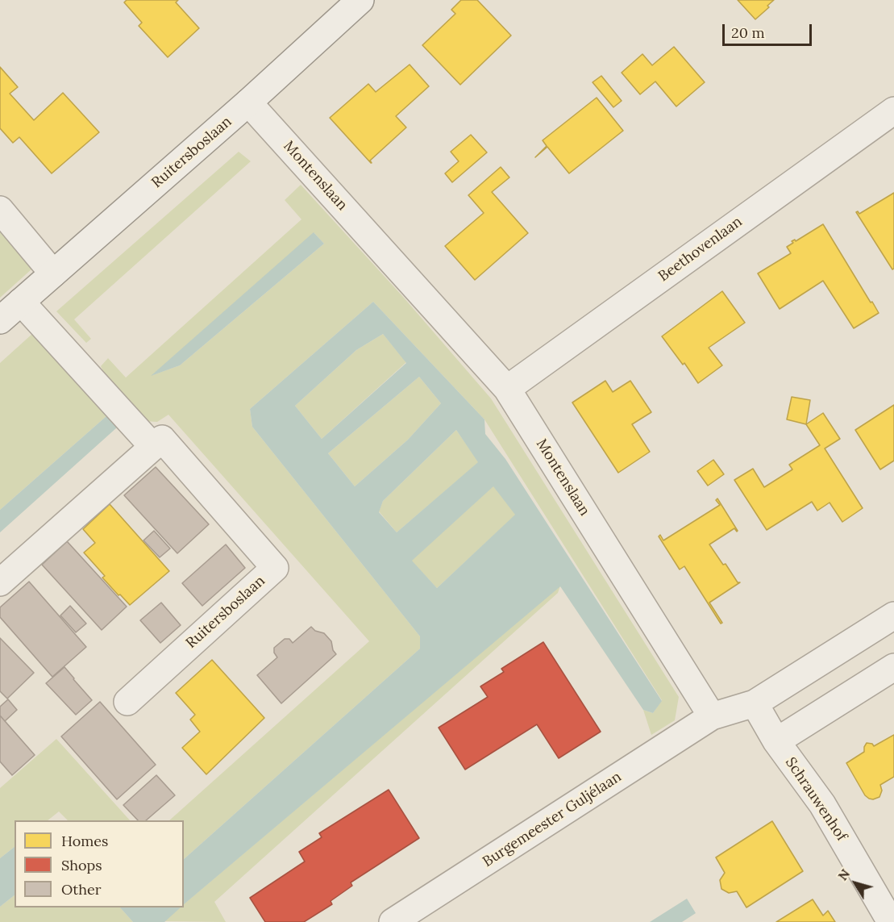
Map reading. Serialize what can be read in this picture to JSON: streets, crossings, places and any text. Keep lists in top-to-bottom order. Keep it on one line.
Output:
{"streets":{"street":["Ruitersboslaan","Montenslaan","Beethovenlaan","Schrauwenhof","Burgemeester Guljélaan"]},"crossings":[["Ruitersboslaan","Montenslaan"],["Montenslaan","Beethovenlaan"],["Montenslaan","Burgemeester Guljélaan"]],"legend":["Homes","Shops","Other"],"scale_bar":"20 m","north":"top left"}
